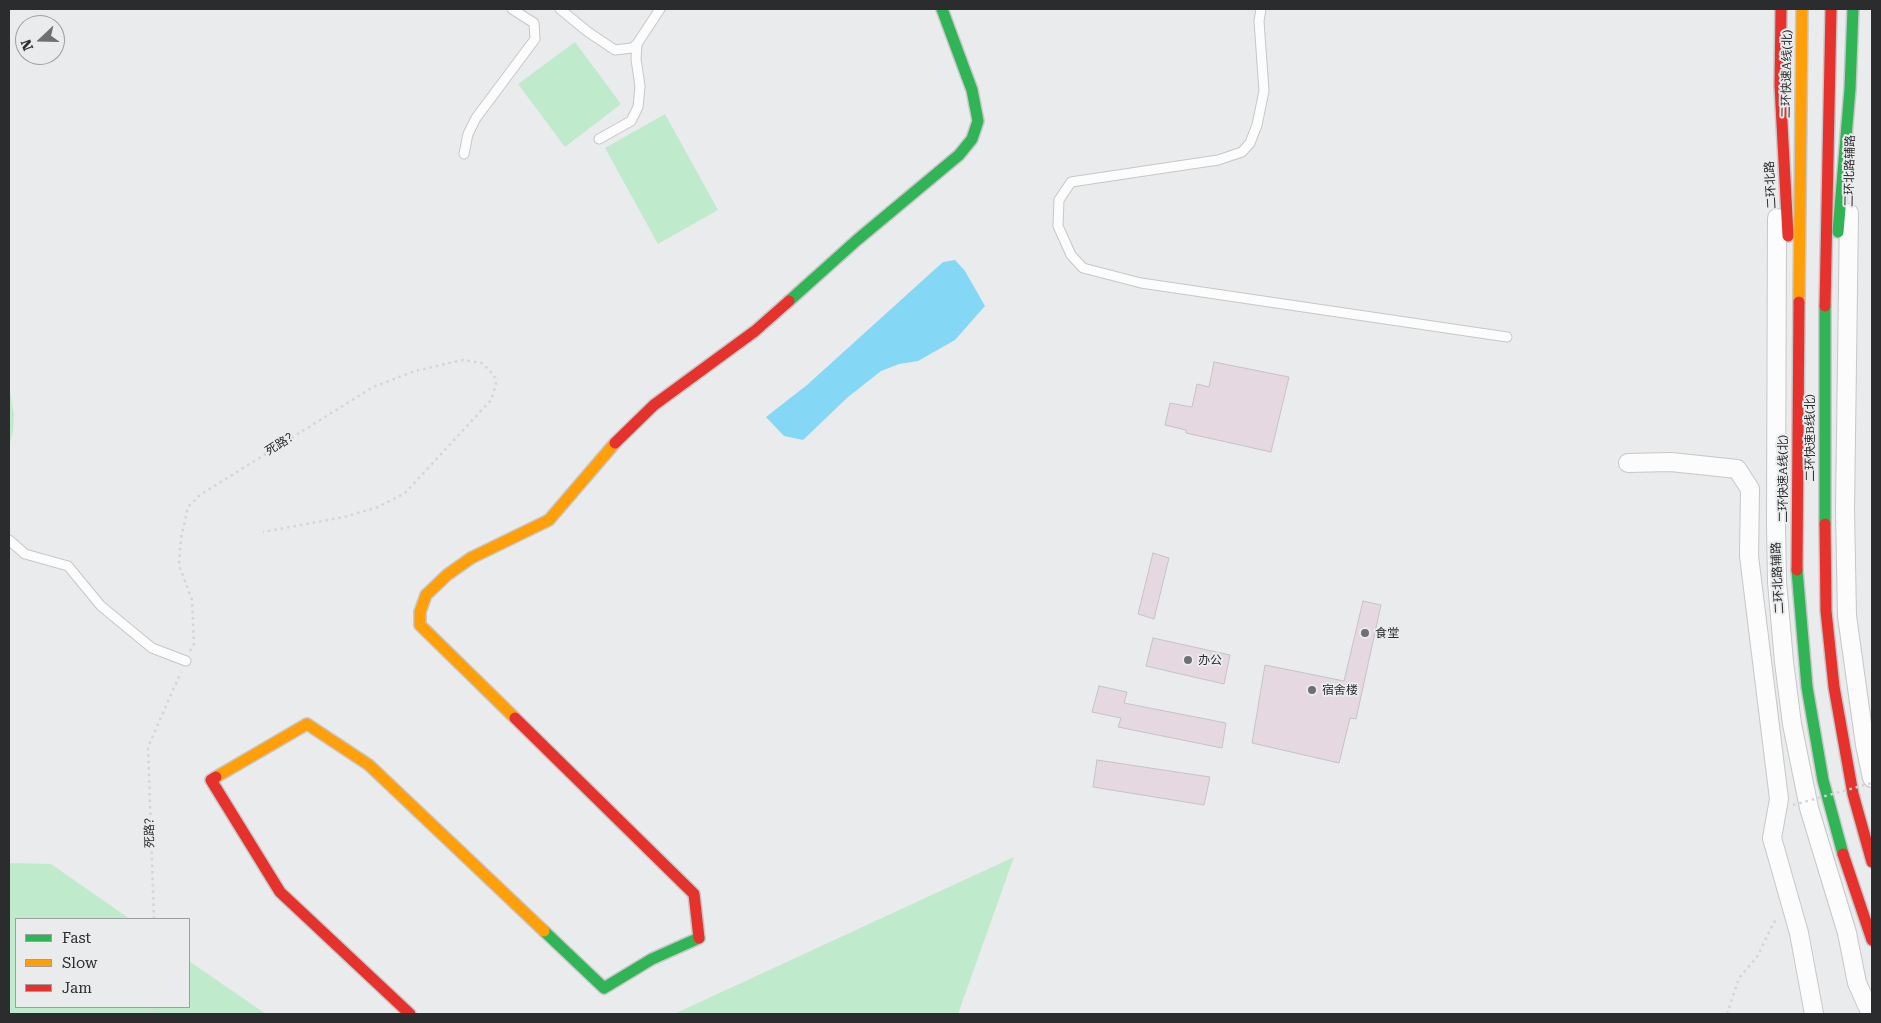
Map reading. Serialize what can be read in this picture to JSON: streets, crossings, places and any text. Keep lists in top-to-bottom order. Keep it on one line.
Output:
{"streets":{"main road":["二环快速A线(北)","二环北路","二环快速B线(北)"],"street":["二环北路辅路"],"path":["死路？"]},"crossings":[["二环快速A线(北)","二环北路"],["二环北路辅路","二环北路"]],"places":["食堂","办公","宿舍楼"],"legend":["Fast","Slow","Jam"],"north":"left"}
